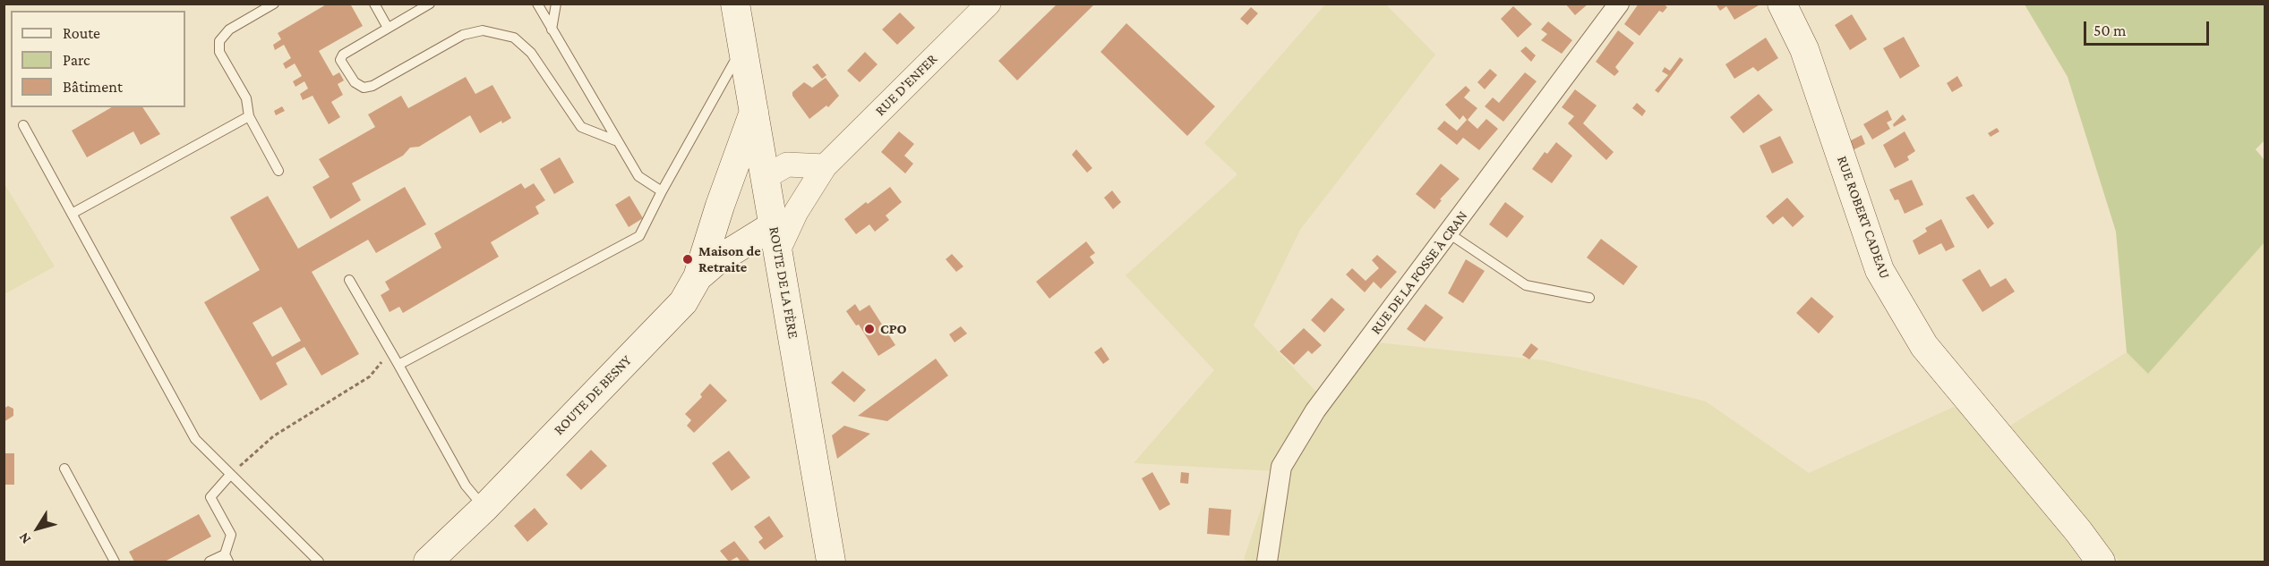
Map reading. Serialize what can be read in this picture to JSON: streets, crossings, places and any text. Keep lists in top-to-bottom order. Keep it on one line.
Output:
{"streets":{"main road":["RUE ROBERT CADEAU","ROUTE DE LA FÈRE","ROUTE DE BESNY"],"street":["RUE D'ENFER","RUE DE LA FOSSE À CRAN"]},"crossings":[["RUE D'ENFER","ROUTE DE LA FÈRE"],["ROUTE DE LA FÈRE","ROUTE DE BESNY"]],"places":["Maison de Retraite","CPO"],"legend":["Route","Parc","Bâtiment"],"scale_bar":"50 m","north":"bottom left"}
